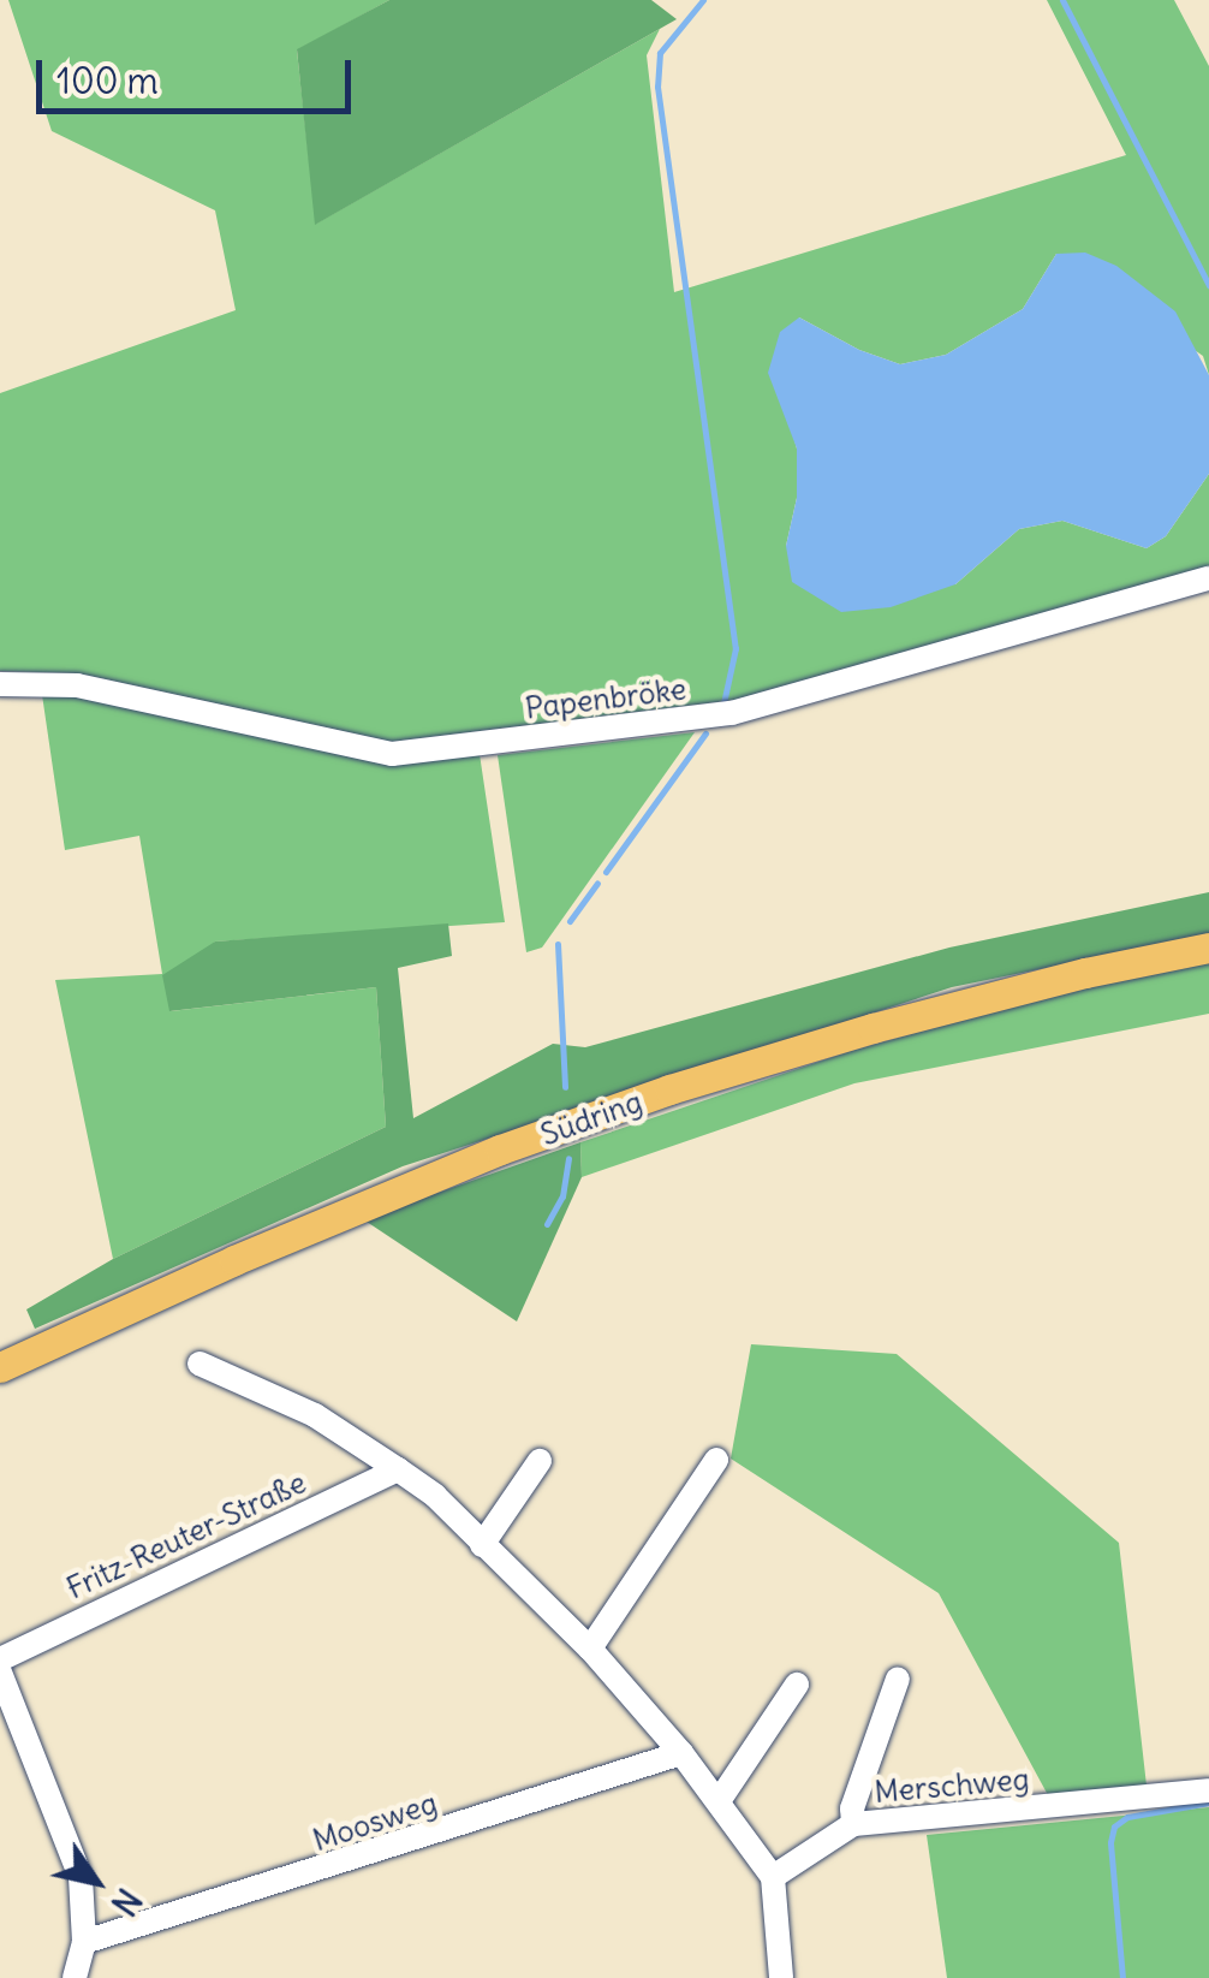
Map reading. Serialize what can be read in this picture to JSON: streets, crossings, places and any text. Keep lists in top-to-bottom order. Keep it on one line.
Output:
{"streets":{"main road":["Südring"],"street":["Papenbröke","Fritz-Reuter-Straße","Merschweg","Moosweg"]},"scale_bar":"100 m","north":"bottom right"}
